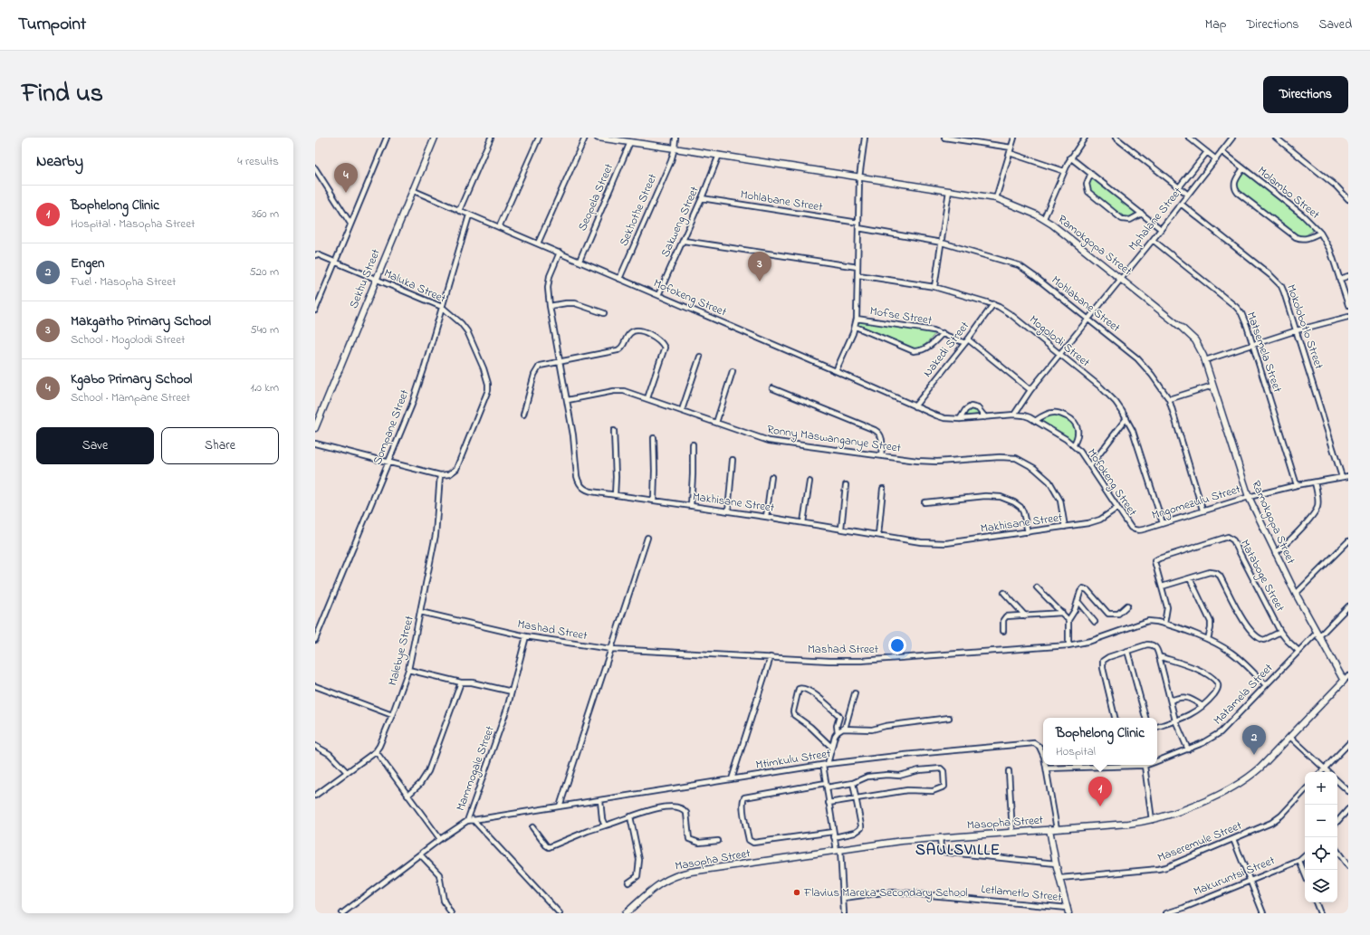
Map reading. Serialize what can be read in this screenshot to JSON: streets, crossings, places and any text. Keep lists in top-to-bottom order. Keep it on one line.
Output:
{"streets":{"street":["Molambo Street","Seopela Street","Mohlabane Street","Sekhothe Street","Mphalane Street","Sakweng Street","Ramokgopa Street","Sekhu Street","Maluka Street","Mofokeng Street","Mofse Street","Mokolobotlo Street","Mogolodi Street","Nakedi Street","Matsemela Street","Sompane Street","Ronny Maswanganye Street","Makhisane Street","Mngomezulu Street","Mataboge Street","Mashad Street","Malebye Street","Matamela Street","Mtimkulu Street","Mammogale Street","Masopha Street","Maseremule Street","Makuruntsi Street","Letlametlo Street"]},"crossings":[["Molambo Street","Mphalane Street"],["Seopela Street","Ramokgopa Street"],["Seopela Street","Mofokeng Street"],["Mohlabane Street","Mphalane Street"],["Mohlabane Street","Sakweng Street"],["Mohlabane Street","Mngomezulu Street"],["Sekhothe Street","Ramokgopa Street"],["Sekhothe Street","Mofokeng Street"],["Mphalane Street","Ramokgopa Street"],["Mphalane Street","Mofokeng Street"],["Mphalane Street","Mofse Street"],["Mphalane Street","Mokolobotlo Street"],["Mphalane Street","Mogolodi Street"],["Mphalane Street","Matsemela Street"],["Sakweng Street","Ramokgopa Street"],["Sakweng Street","Mofokeng Street"],["Ramokgopa Street","Mngomezulu Street"],["Ramokgopa Street","Matamela Street"],["Ramokgopa Street","Masopha Street"],["Sekhu Street","Maluka Street"],["Sekhu Street","Mofokeng Street"],["Maluka Street","Sompane Street"],["Maluka Street","Malebye Street"],["Mofokeng Street","Nakedi Street"],["Mofokeng Street","Sompane Street"],["Mofokeng Street","Makhisane Street"],["Mofokeng Street","Mngomezulu Street"],["Mofse Street","Nakedi Street"],["Mokolobotlo Street","Mngomezulu Street"],["Mogolodi Street","Nakedi Street"],["Mogolodi Street","Mngomezulu Street"],["Matsemela Street","Mngomezulu Street"],["Ronny Maswanganye Street","Makhisane Street"],["Mataboge Street","Mashad Street"],["Mataboge Street","Matamela Street"],["Mashad Street","Malebye Street"],["Mashad Street","Matamela Street"],["Mashad Street","Mammogale Street"],["Matamela Street","Mtimkulu Street"],["Mtimkulu Street","Mammogale Street"],["Mtimkulu Street","Masopha Street"]],"districts":["SAULSVILLE"],"places":["Flavius Mareka Secondary School"],"page":{"header":"Turnpoint","nav":["Map","Directions","Saved"],"title":"Find us","buttons":["Directions",["Save","Share"]],"heading":["Nearby","4 results"],"pins":["4","3","2","1"],"list":[{"mark":"1","name":"Bophelong Clinic","note":"Hospital · Masopha Street","value":"360 m"},{"mark":"2","name":"Engen","note":"Fuel · Masopha Street","value":"520 m"},{"mark":"3","name":"Makgatho Primary School","note":"School · Mogolodi Street","value":"540 m"},{"mark":"4","name":"Kgabo Primary School","note":"School · Mampane Street","value":"1.0 km"}],"popup":["Bophelong Clinic","Hospital"],"map_buttons":["+","−"]}}
